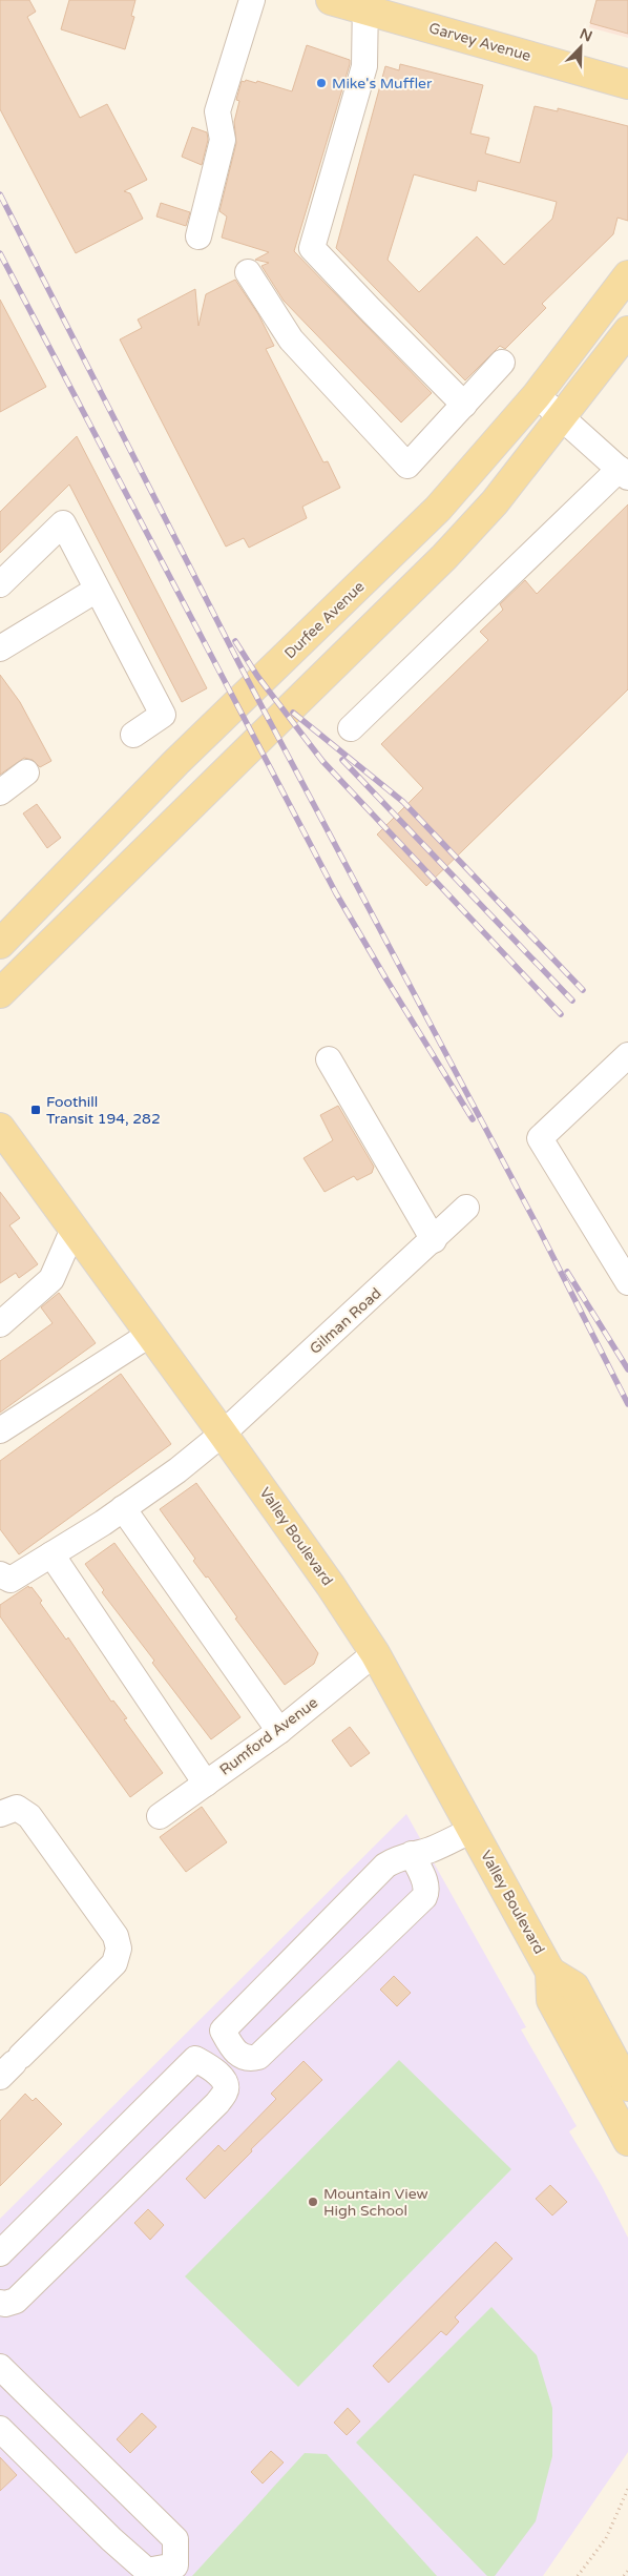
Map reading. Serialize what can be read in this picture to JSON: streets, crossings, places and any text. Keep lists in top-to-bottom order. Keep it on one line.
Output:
{"streets":{"main road":["Garvey Avenue","Durfee Avenue","Valley Boulevard"],"street":["Gilman Road","Rumford Avenue"]},"crossings":[["Gilman Road","Valley Boulevard"],["Valley Boulevard","Rumford Avenue"]],"places":{"other":["Mike's Muffler","Mountain View High School"],"transit":["Foothill Transit 194, 282"]},"north":"top right"}
